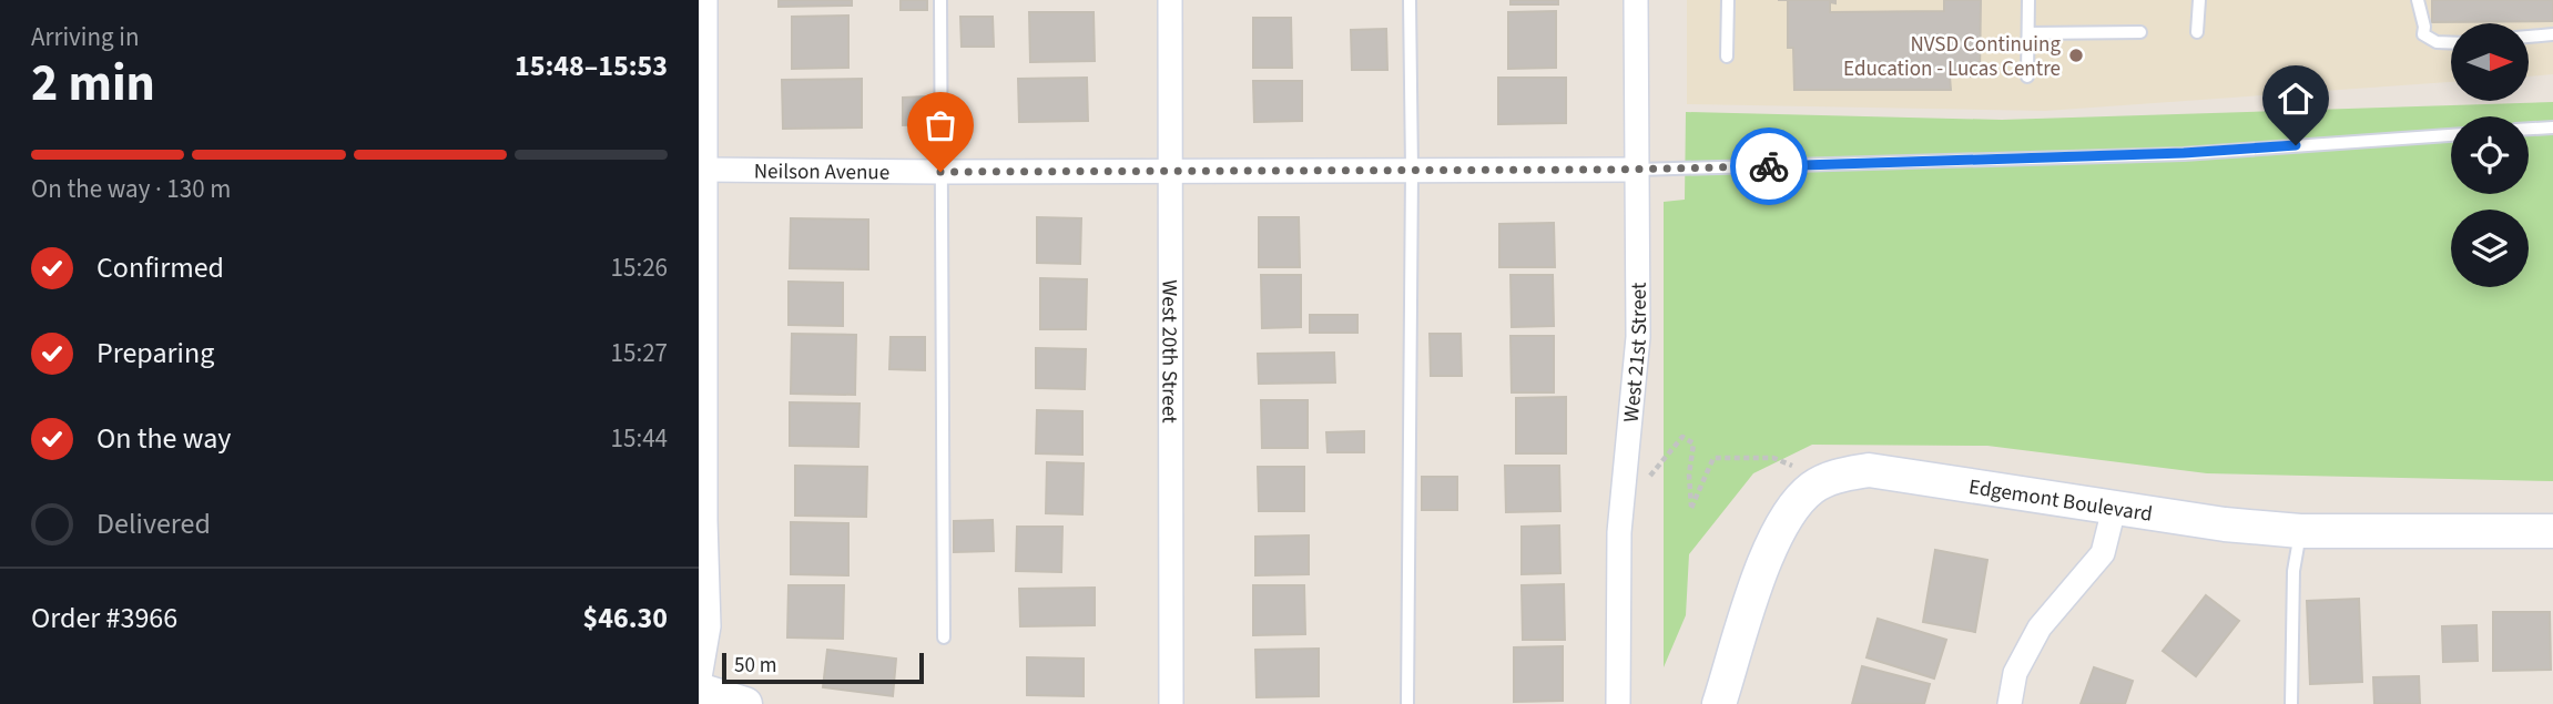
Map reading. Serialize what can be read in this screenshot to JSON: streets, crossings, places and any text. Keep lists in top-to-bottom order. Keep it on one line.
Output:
{"streets":{"street":["Neilson Avenue","West 20th Street","West 21st Street","Edgemont Boulevard"]},"crossings":[["Neilson Avenue","West 20th Street"],["Neilson Avenue","West 21st Street"]],"places":["NVSD Continuing Education - Lucas Centre"],"scale_bar":"50 m","north":"right","page":{"heading":["2 min","Arriving in","15:48–15:53"],"panel":["Order #3966","$46.30"],"bar":"On the way · 130 m","list":[["Confirmed","15:26"],["Preparing","15:27"],["On the way","15:44"],"Delivered"],"scale":"50 m"}}
